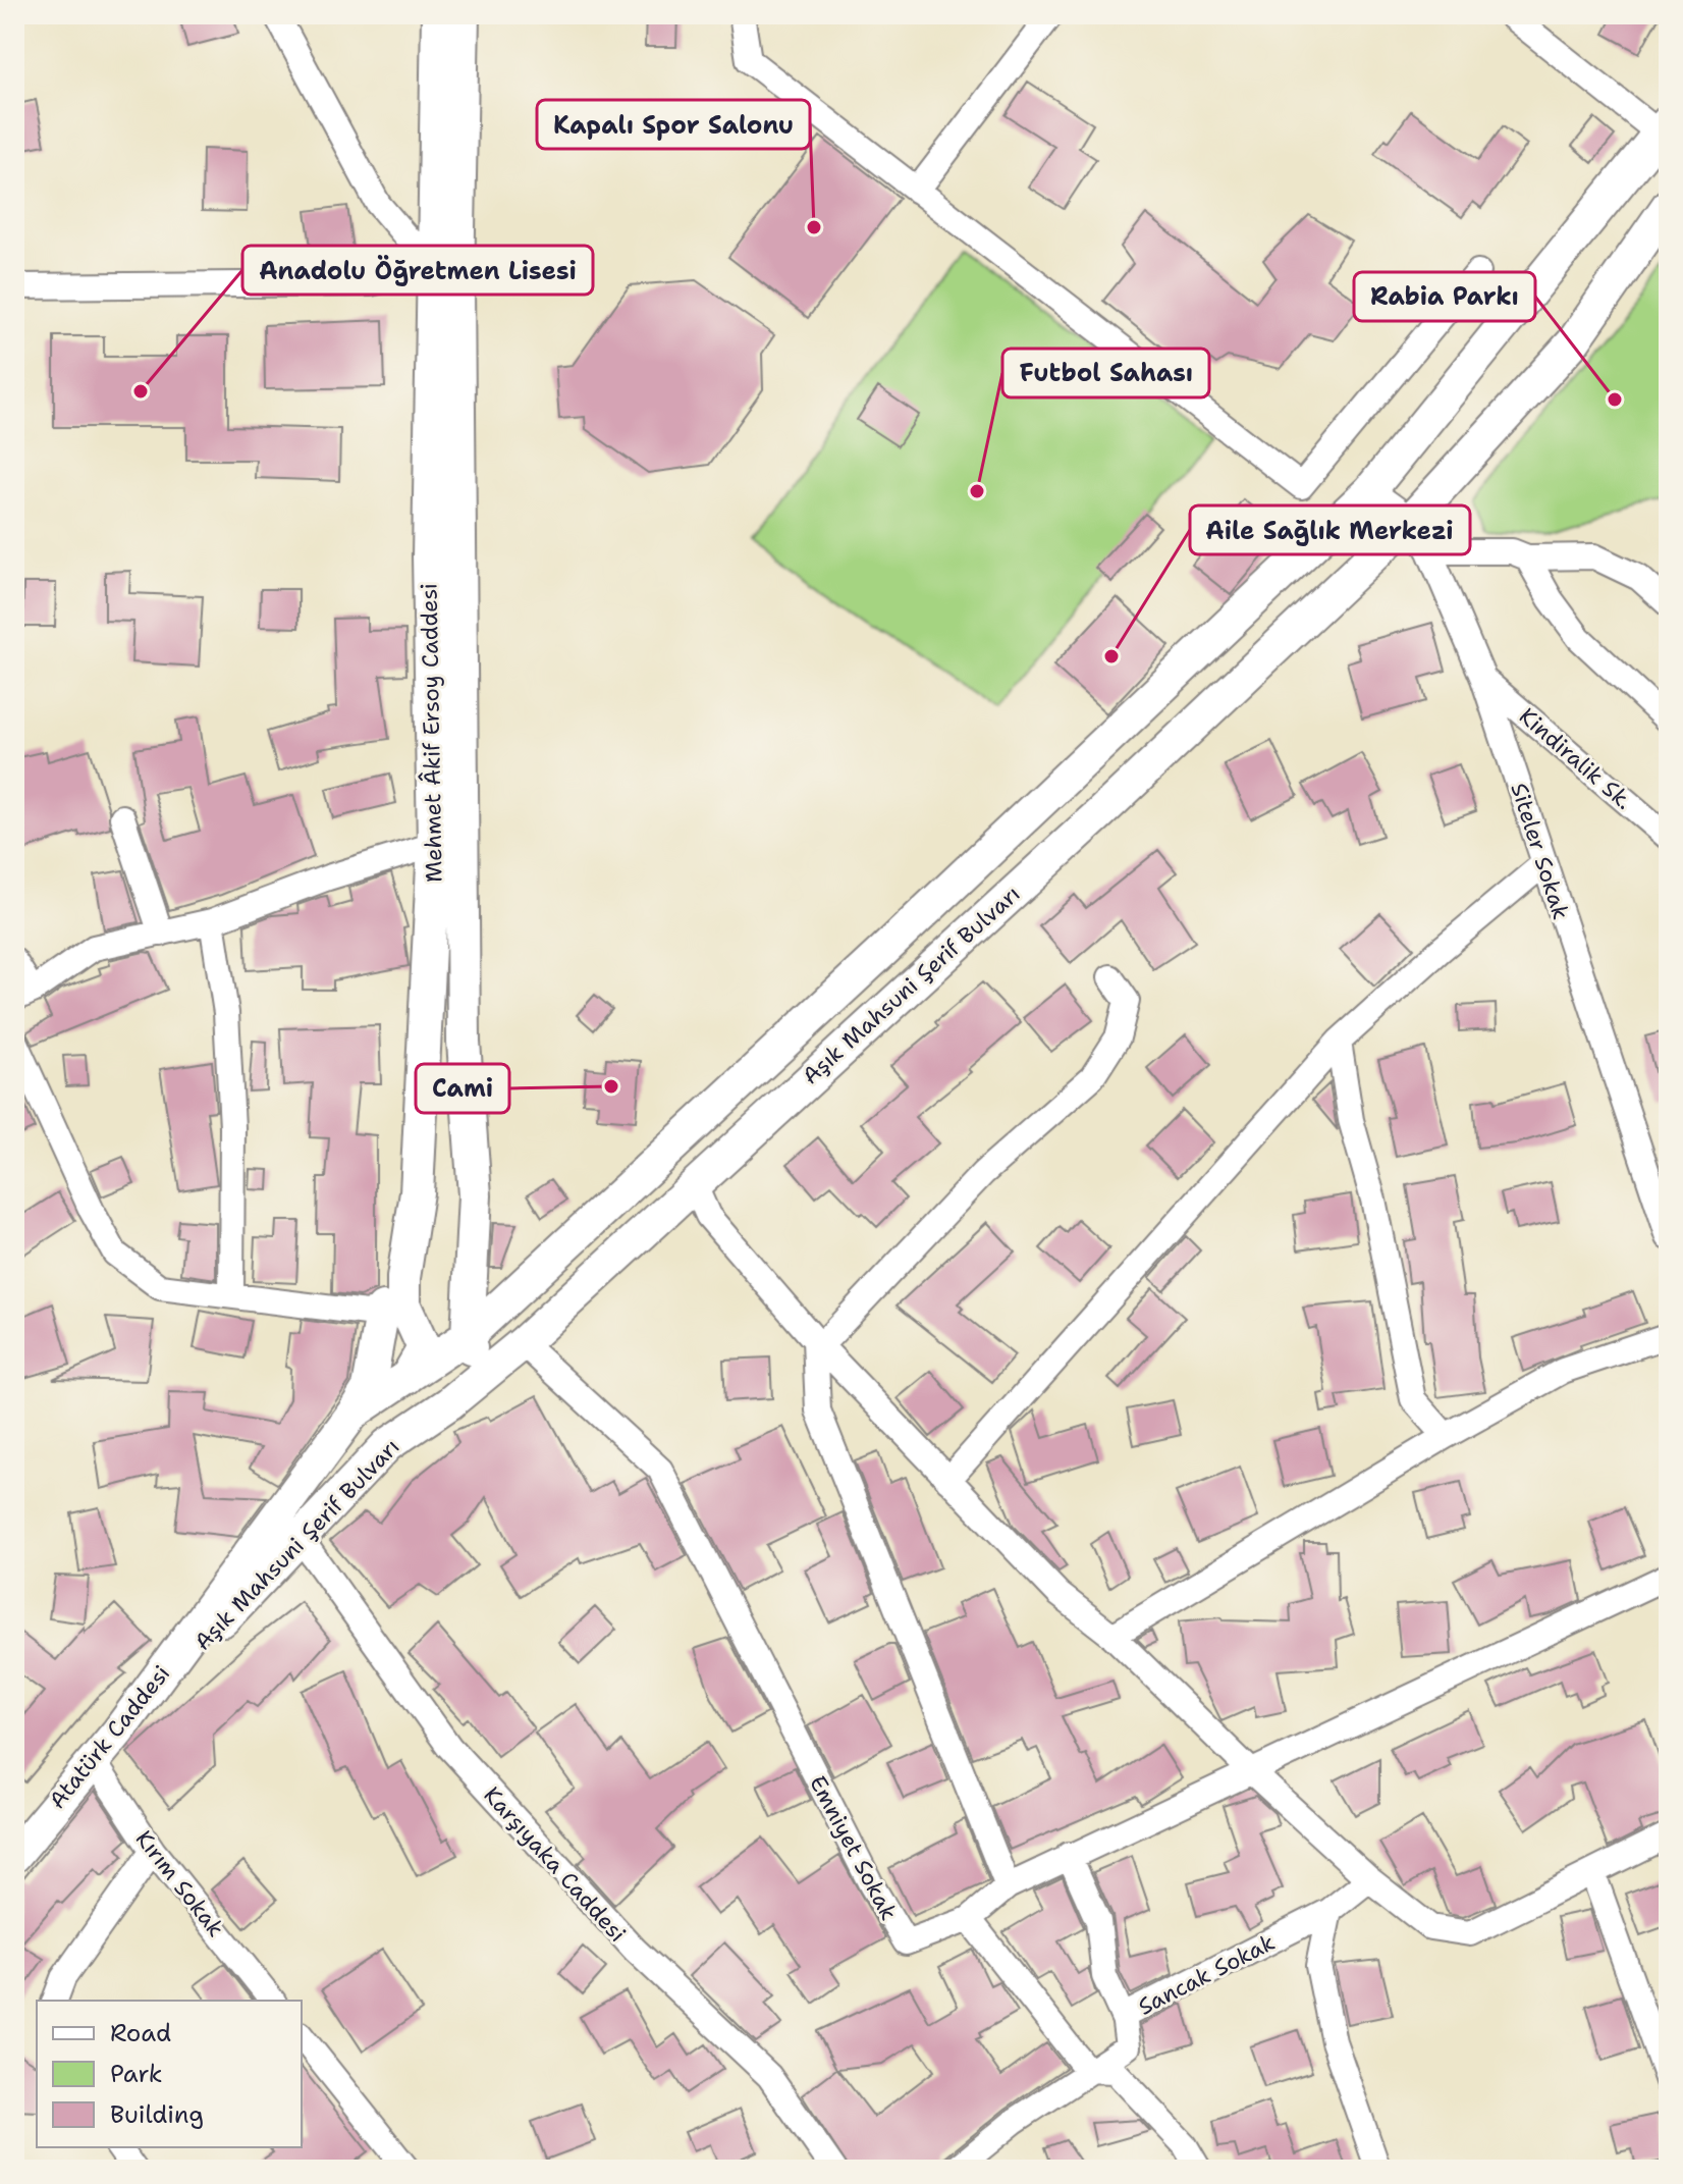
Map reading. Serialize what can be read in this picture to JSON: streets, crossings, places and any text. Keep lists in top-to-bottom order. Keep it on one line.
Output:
{"streets":{"main road":["Mehmet Âkif Ersoy Caddesi","Aşık Mahsuni Şerif Bulvarı","Atatürk Caddesi"],"street":["Kindiralik Sk.","Siteler Sokak","Emniyet Sokak","Karşıyaka Caddesi","Kırım Sokak","Sancak Sokak"]},"crossings":[["Mehmet Âkif Ersoy Caddesi","Aşık Mahsuni Şerif Bulvarı"],["Mehmet Âkif Ersoy Caddesi","Atatürk Caddesi"],["Kindiralik Sk.","Siteler Sokak"],["Siteler Sokak","Aşık Mahsuni Şerif Bulvarı"],["Aşık Mahsuni Şerif Bulvarı","Atatürk Caddesi"],["Aşık Mahsuni Şerif Bulvarı","Emniyet Sokak"],["Aşık Mahsuni Şerif Bulvarı","Karşıyaka Caddesi"],["Atatürk Caddesi","Kırım Sokak"]],"places":["Kapalı Spor Salonu","Anadolu Öğretmen Lisesi","Rabia Parkı","Futbol Sahası","Aile Sağlık Merkezi","Cami"],"legend":["Road","Park","Building"]}
